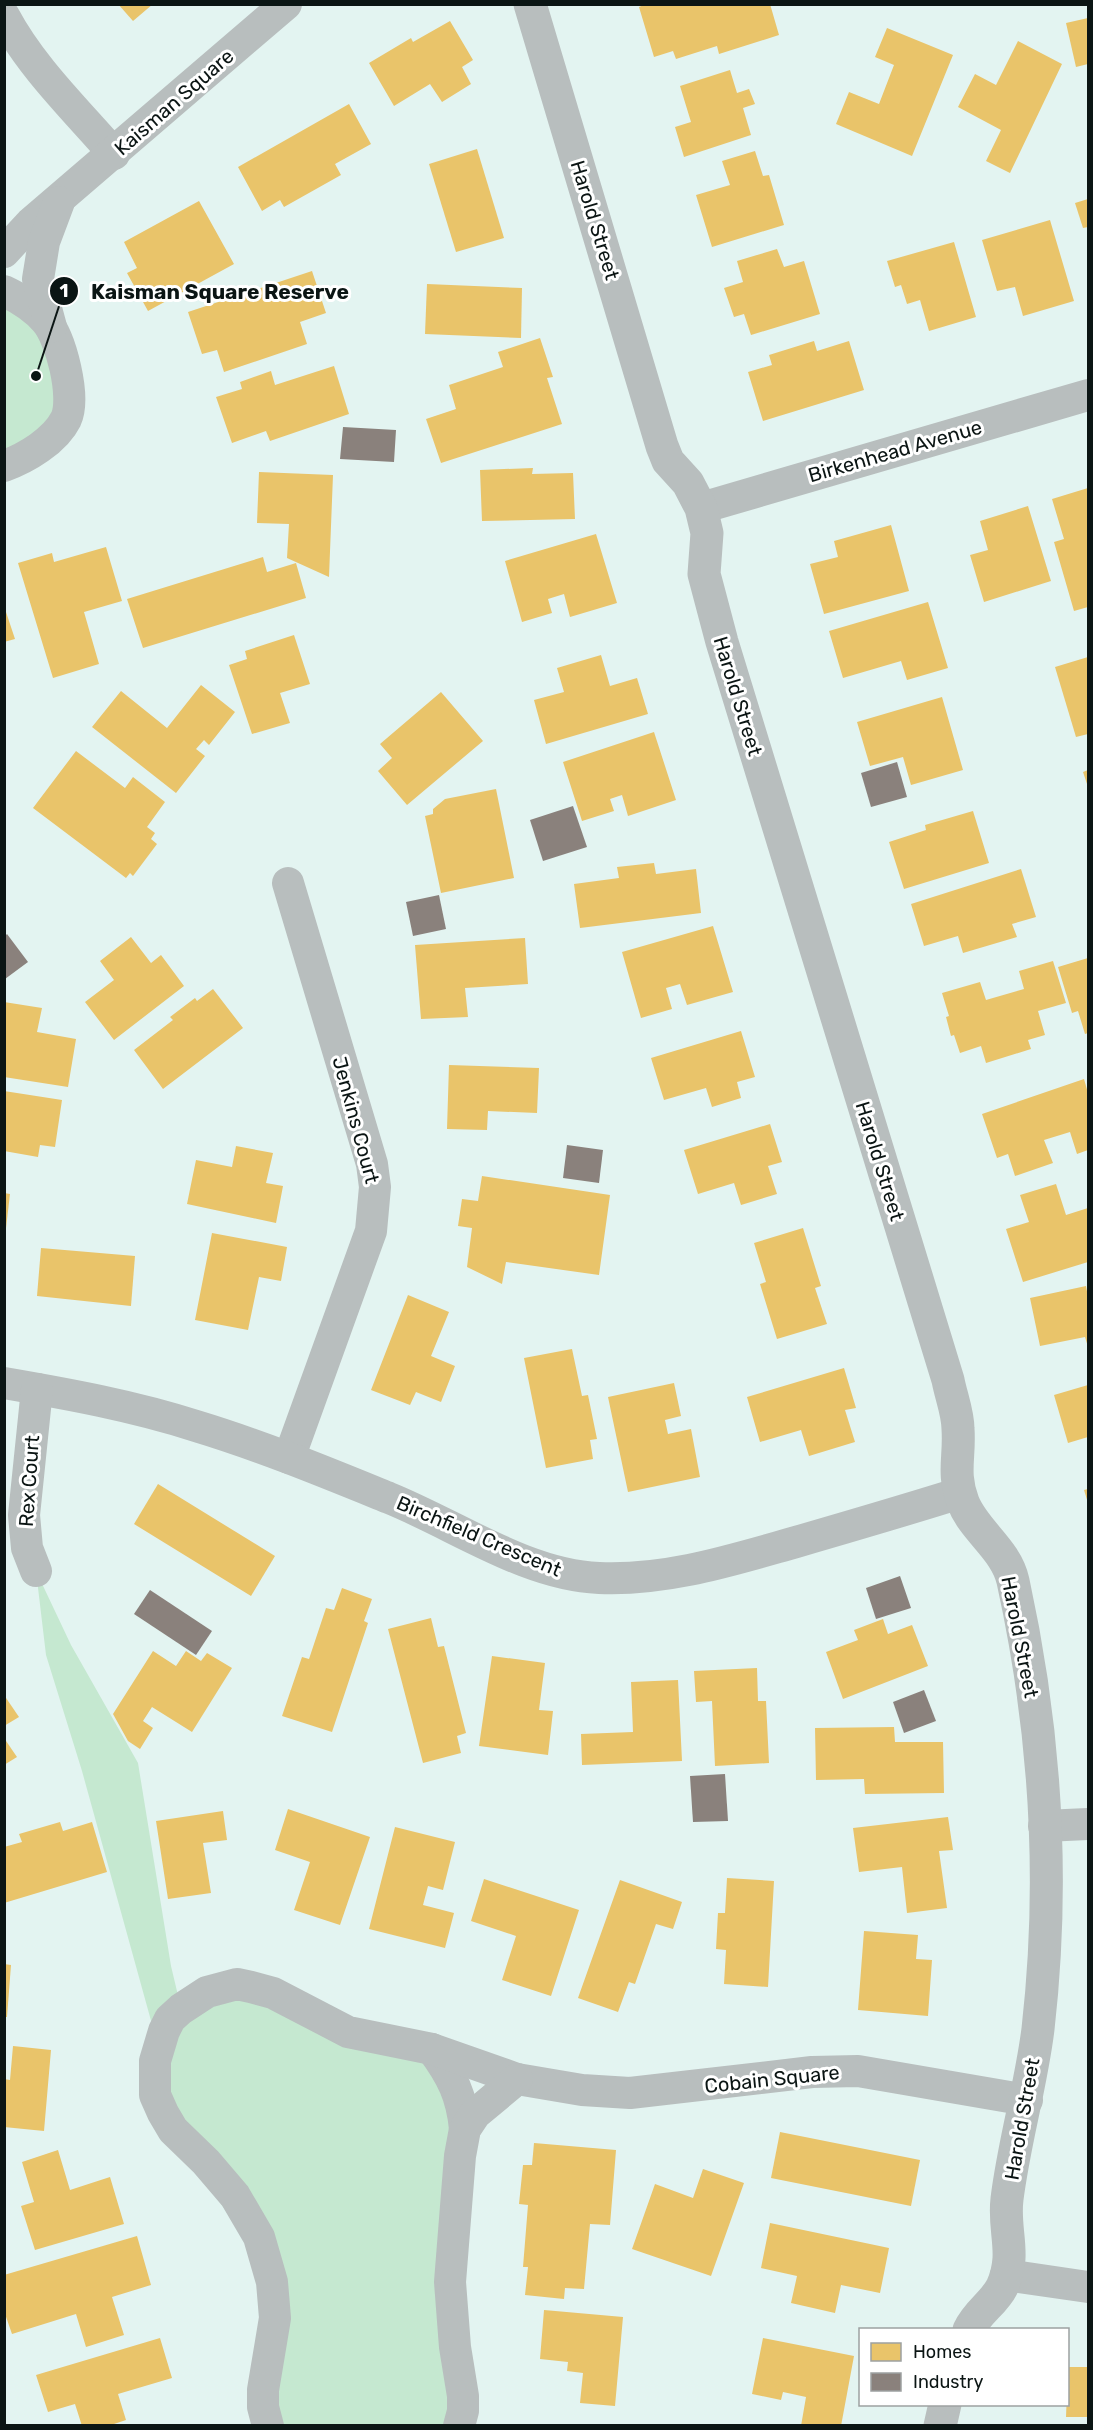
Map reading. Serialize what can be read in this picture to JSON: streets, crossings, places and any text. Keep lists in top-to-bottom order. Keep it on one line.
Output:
{"streets":{"street":["Kaisman Square","Harold Street","Birkenhead Avenue","Jenkins Court","Rex Court","Birchfield Crescent","Cobain Square"]},"crossings":[["Harold Street","Birkenhead Avenue"],["Harold Street","Birchfield Crescent"],["Harold Street","Cobain Square"],["Jenkins Court","Birchfield Crescent"],["Rex Court","Birchfield Crescent"]],"places":["Kaisman Square Reserve"],"legend":["Homes","Industry"]}
